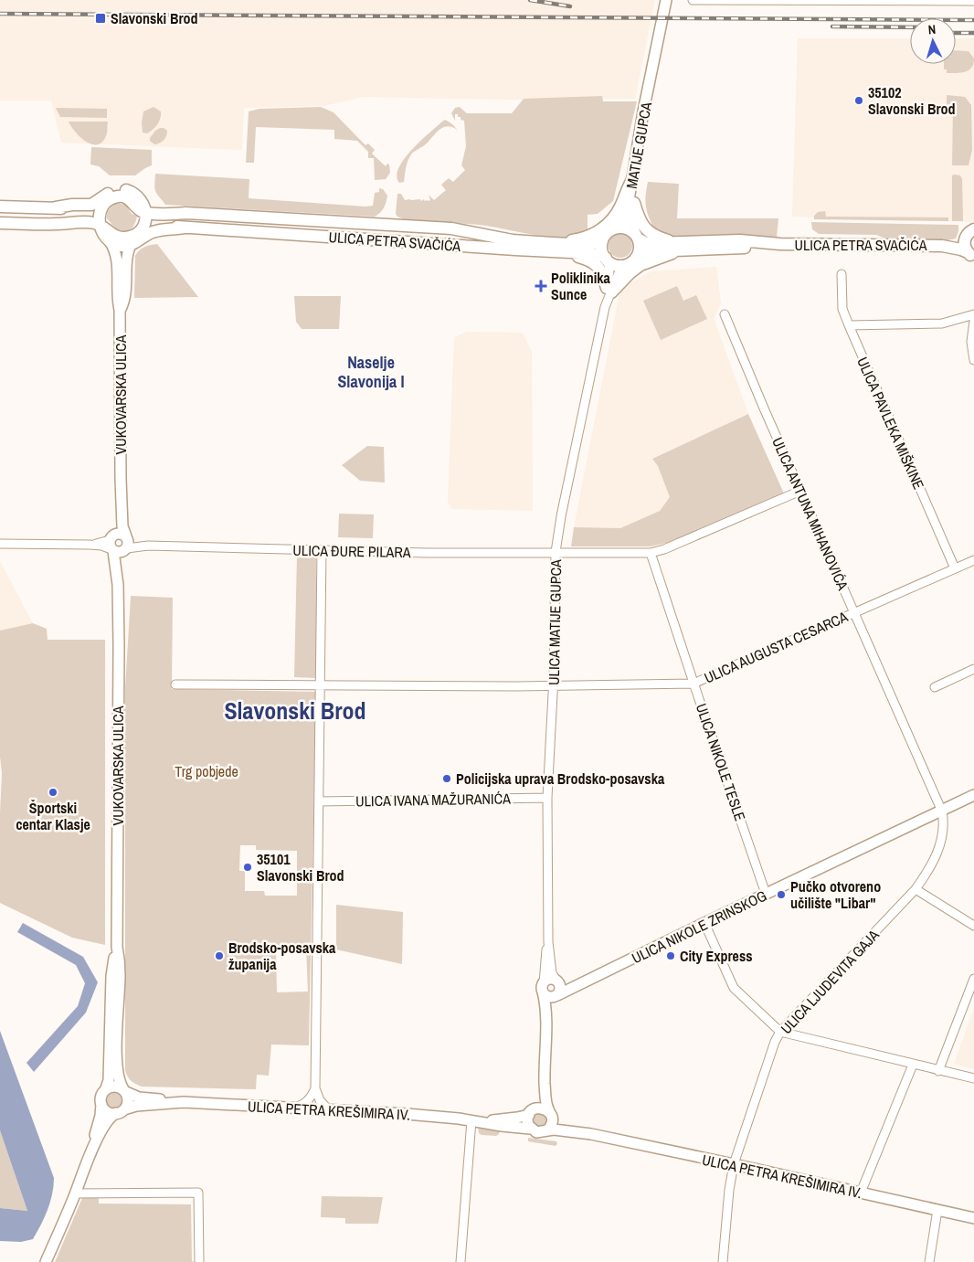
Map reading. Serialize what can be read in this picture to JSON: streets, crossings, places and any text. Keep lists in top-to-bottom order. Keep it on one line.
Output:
{"streets":{"main road":["MATIJE GUPCA","ULICA PETRA SVAČIĆA","VUKOVARSKA ULICA","ULICA MATIJE GUPCA","ULICA NIKOLE ZRINSKOG","ULICA PETRA KREŠIMIRA IV."],"street":["ULICA PAVLEKA MIŠKINE","ULICA ANTUNA MIHANOVIĆA","ULICA ĐURE PILARA","ULICA AUGUSTA CESARCA","ULICA NIKOLE TESLE","ULICA IVANA MAŽURANIĆA","ULICA LJUDEVITA GAJA"]},"crossings":[["MATIJE GUPCA","ULICA PETRA SVAČIĆA"],["MATIJE GUPCA","ULICA MATIJE GUPCA"],["ULICA PETRA SVAČIĆA","VUKOVARSKA ULICA"],["ULICA PETRA SVAČIĆA","ULICA MATIJE GUPCA"],["VUKOVARSKA ULICA","ULICA ĐURE PILARA"],["VUKOVARSKA ULICA","ULICA PETRA KREŠIMIRA IV."],["ULICA PAVLEKA MIŠKINE","ULICA AUGUSTA CESARCA"],["ULICA ANTUNA MIHANOVIĆA","ULICA ĐURE PILARA"],["ULICA ANTUNA MIHANOVIĆA","ULICA AUGUSTA CESARCA"],["ULICA ANTUNA MIHANOVIĆA","ULICA NIKOLE ZRINSKOG"],["ULICA ANTUNA MIHANOVIĆA","ULICA LJUDEVITA GAJA"],["ULICA ĐURE PILARA","ULICA MATIJE GUPCA"],["ULICA ĐURE PILARA","ULICA NIKOLE TESLE"],["ULICA MATIJE GUPCA","ULICA AUGUSTA CESARCA"],["ULICA MATIJE GUPCA","ULICA IVANA MAŽURANIĆA"],["ULICA MATIJE GUPCA","ULICA NIKOLE ZRINSKOG"],["ULICA MATIJE GUPCA","ULICA PETRA KREŠIMIRA IV."],["ULICA AUGUSTA CESARCA","ULICA NIKOLE TESLE"],["ULICA NIKOLE TESLE","ULICA NIKOLE ZRINSKOG"],["ULICA NIKOLE ZRINSKOG","ULICA LJUDEVITA GAJA"],["ULICA LJUDEVITA GAJA","ULICA PETRA KREŠIMIRA IV."]],"districts":["Naselje Slavonija I","Slavonski Brod"],"parks":["Trg pobjede"],"places":{"transit":["Slavonski Brod"],"other":["35102 Slavonski Brod","Policijska uprava Brodsko-posavska","Športski centar Klasje","35101 Slavonski Brod","Pučko otvoreno učilište \"Libar\"","Brodsko-posavska županija","City Express"],"health":["Poliklinika Sunce"]},"north":"top"}
